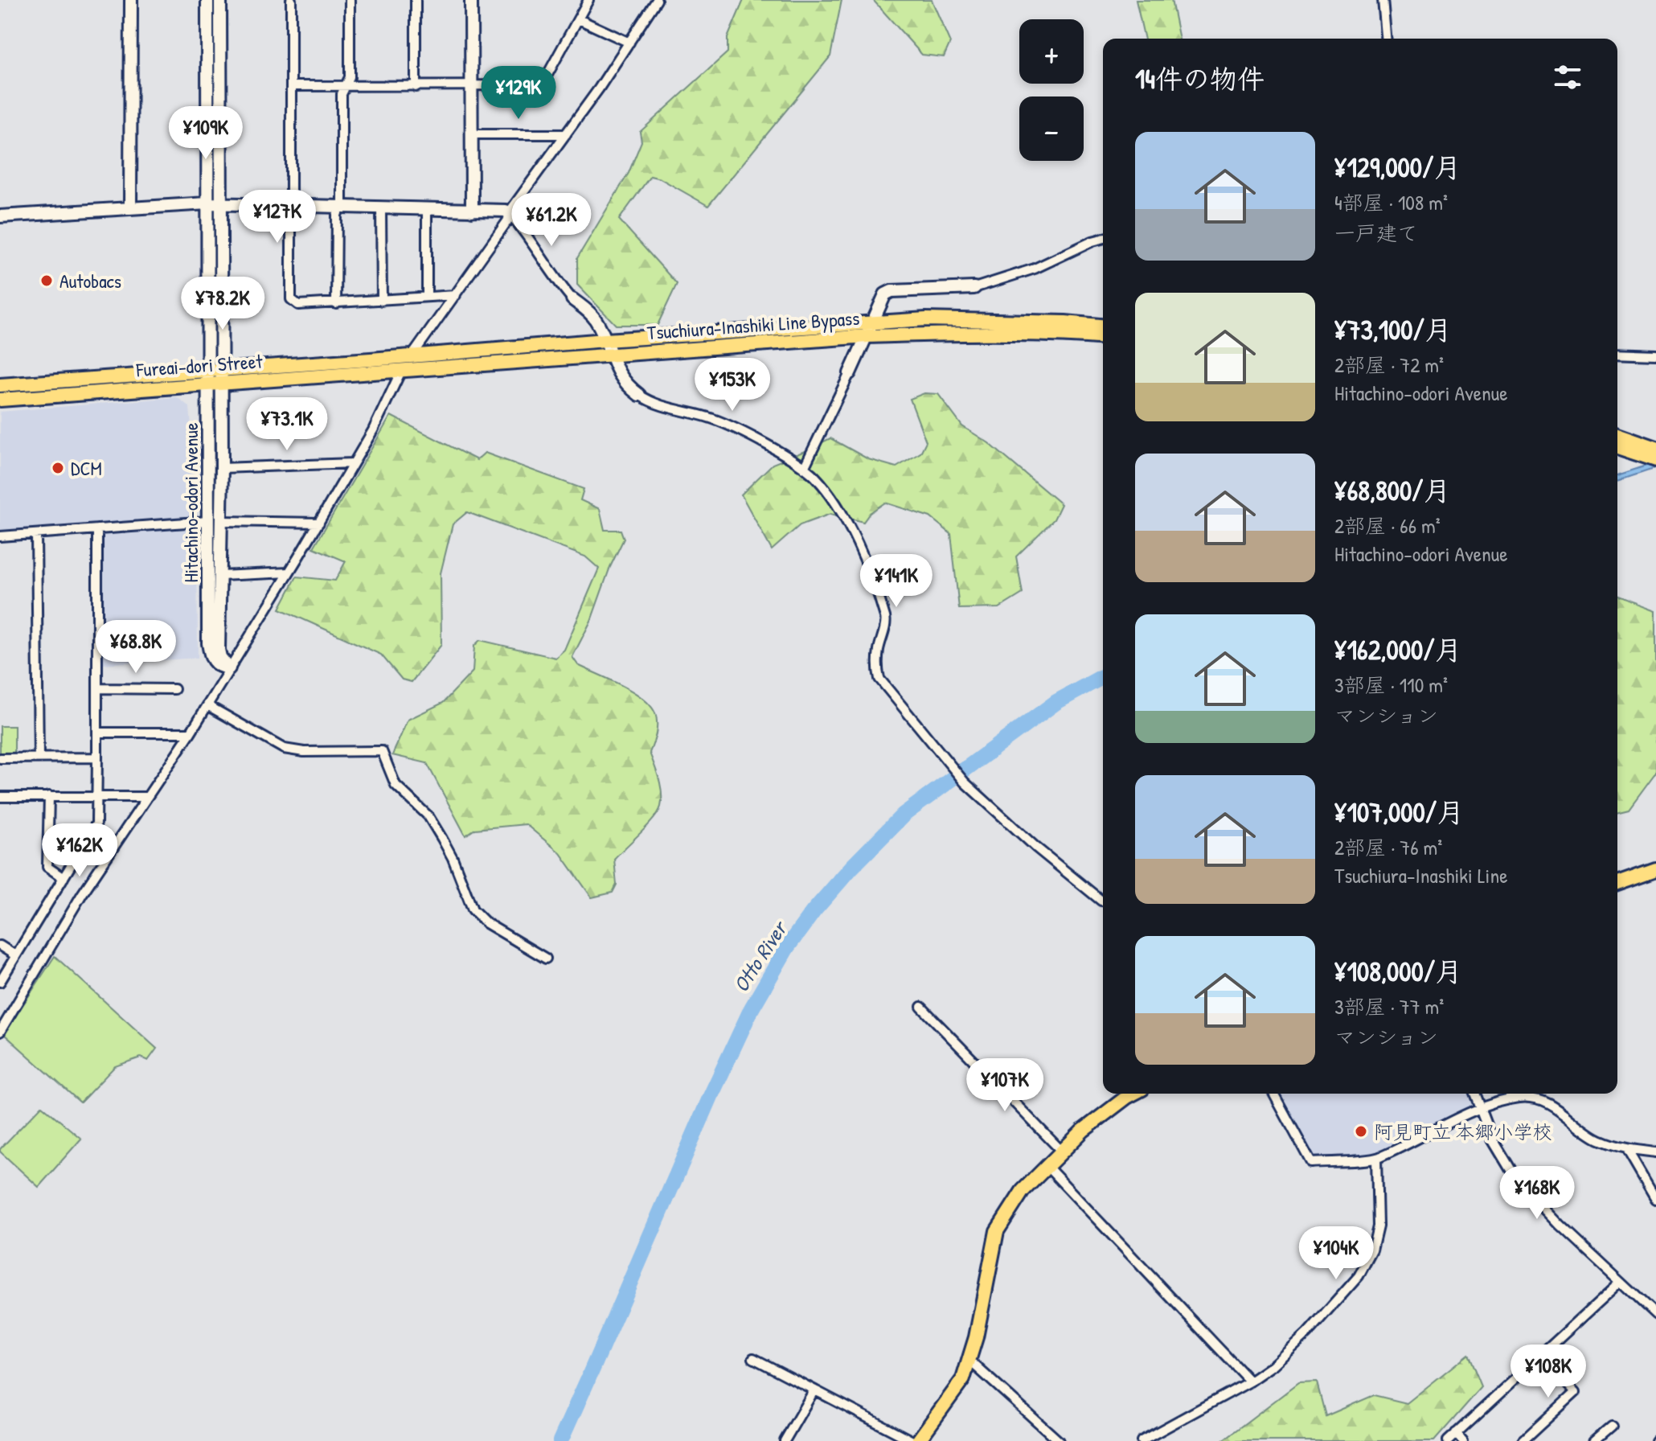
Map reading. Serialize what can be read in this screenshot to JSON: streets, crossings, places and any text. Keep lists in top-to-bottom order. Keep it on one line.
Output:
{"streets":{"main road":["Tsuchiura-Inashiki Line Bypass","Fureai-dori Street"],"street":["Hitachino-odori Avenue"]},"crossings":[["Tsuchiura-Inashiki Line Bypass","Fureai-dori Street"],["Fureai-dori Street","Hitachino-odori Avenue"]],"water":["Otto River"],"places":["Autobacs","DCM","阿見町立 本郷小学校"],"page":{"map_buttons":["+","−"],"heading":"14件の物件","price":["¥129K","¥109K","¥127K","¥61.2K","¥78.2K","¥153K","¥73.1K","¥141K","¥68.8K","¥162K","¥107K","¥168K","¥104K","¥108K"],"list":[{"name":"¥129,000/月","note":"4部屋 · 108 m² · 一戸建て"},{"name":"¥73,100/月","note":"2部屋 · 72 m² · Hitachino-odori Avenue"},{"name":"¥68,800/月","note":"2部屋 · 66 m² · Hitachino-odori Avenue"},{"name":"¥162,000/月","note":"3部屋 · 110 m² · マンション"},{"name":"¥107,000/月","note":"2部屋 · 76 m² · Tsuchiura-Inashiki Line"},{"name":"¥108,000/月","note":"3部屋 · 77 m² · マンション"}]}}
